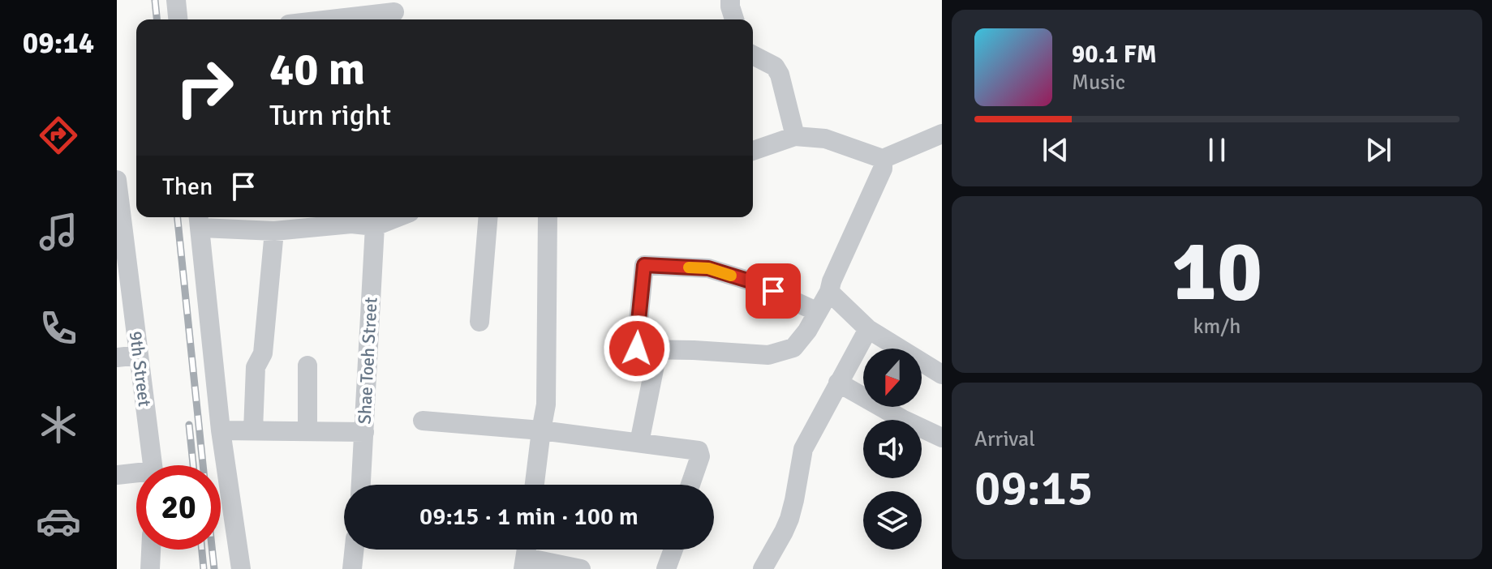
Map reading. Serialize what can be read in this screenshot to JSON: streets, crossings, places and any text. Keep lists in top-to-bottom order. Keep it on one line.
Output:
{"streets":{"street":["Shae Toeh Street","9th Street"]},"north":"bottom","page":{"tabs":"09:14","turn":["40 m","Turn right"],"song":["90.1 FM","Music"],"then":"Then","tile":[["10","km/h"],["Arrival","09:15"]],"limit":"20","trip":"09:15 · 1 min · 100 m"}}
